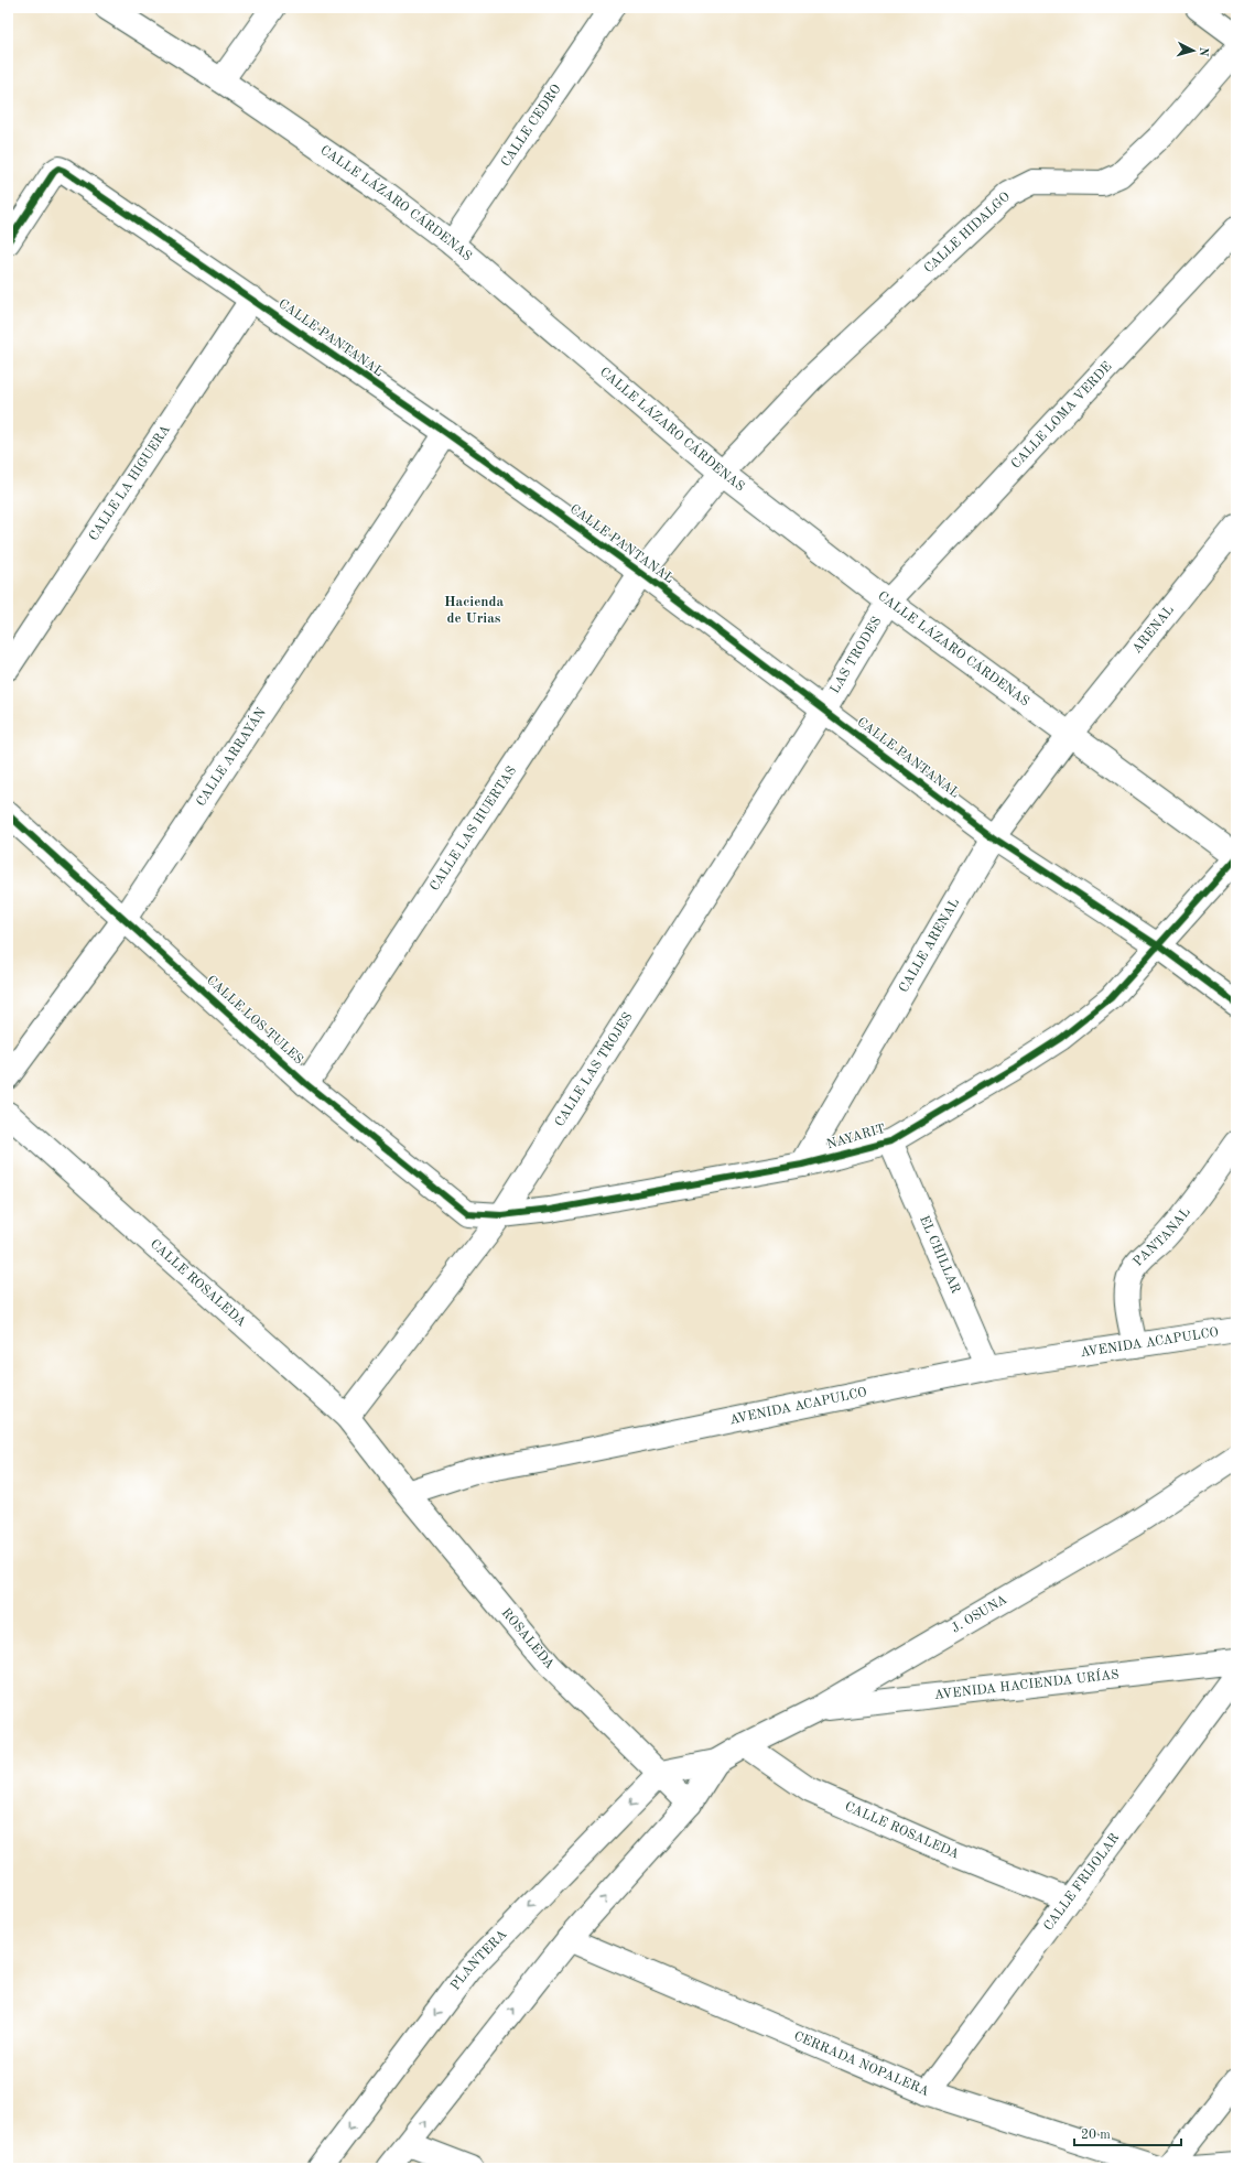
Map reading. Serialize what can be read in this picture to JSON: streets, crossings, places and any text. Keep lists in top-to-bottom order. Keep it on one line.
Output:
{"streets":{"street":["CALLE CEDRO","CALLE LÁZARO CÁRDENAS","CALLE HIDALGO","CALLE PANTANAL","CALLE LOMA VERDE","CALLE LA HIGUERA","ARENAL","LAS TRODES","CALLE ARRAYÁN","CALLE LAS HUERTAS","CALLE ARENAL","CALLE LOS TULES","CALLE LAS TROJES","NAYARIT","PANTANAL","EL CHILLAR","CALLE ROSALEDA","AVENIDA ACAPULCO","J. OSUNA","ROSALEDA","AVENIDA HACIENDA URÍAS","CALLE FRIJOLAR","PLANTERA","CERRADA NOPALERA"]},"crossings":[["CALLE CEDRO","CALLE LÁZARO CÁRDENAS"],["CALLE LÁZARO CÁRDENAS","CALLE HIDALGO"],["CALLE LÁZARO CÁRDENAS","CALLE LOMA VERDE"],["CALLE LÁZARO CÁRDENAS","ARENAL"],["CALLE LÁZARO CÁRDENAS","LAS TRODES"],["CALLE LÁZARO CÁRDENAS","CALLE ARENAL"],["CALLE LÁZARO CÁRDENAS","NAYARIT"],["CALLE HIDALGO","CALLE PANTANAL"],["CALLE HIDALGO","CALLE LAS HUERTAS"],["CALLE PANTANAL","CALLE LA HIGUERA"],["CALLE PANTANAL","LAS TRODES"],["CALLE PANTANAL","CALLE ARRAYÁN"],["CALLE PANTANAL","CALLE LAS HUERTAS"],["CALLE PANTANAL","CALLE ARENAL"],["CALLE PANTANAL","CALLE LAS TROJES"],["CALLE PANTANAL","NAYARIT"],["CALLE LOMA VERDE","LAS TRODES"],["ARENAL","CALLE ARENAL"],["LAS TRODES","CALLE LAS TROJES"],["CALLE ARRAYÁN","CALLE LOS TULES"],["CALLE LAS HUERTAS","CALLE LOS TULES"],["CALLE ARENAL","NAYARIT"],["CALLE LOS TULES","CALLE LAS TROJES"],["CALLE LOS TULES","NAYARIT"],["CALLE LAS TROJES","NAYARIT"],["CALLE LAS TROJES","CALLE ROSALEDA"],["NAYARIT","EL CHILLAR"],["PANTANAL","AVENIDA ACAPULCO"],["EL CHILLAR","AVENIDA ACAPULCO"],["CALLE ROSALEDA","AVENIDA ACAPULCO"],["CALLE ROSALEDA","J. OSUNA"],["CALLE ROSALEDA","ROSALEDA"],["CALLE ROSALEDA","CALLE FRIJOLAR"],["AVENIDA ACAPULCO","ROSALEDA"],["J. OSUNA","ROSALEDA"],["J. OSUNA","AVENIDA HACIENDA URÍAS"],["J. OSUNA","PLANTERA"],["ROSALEDA","PLANTERA"],["CALLE FRIJOLAR","CERRADA NOPALERA"]],"districts":["Hacienda de Urias"],"scale_bar":"20 m","north":"right"}
